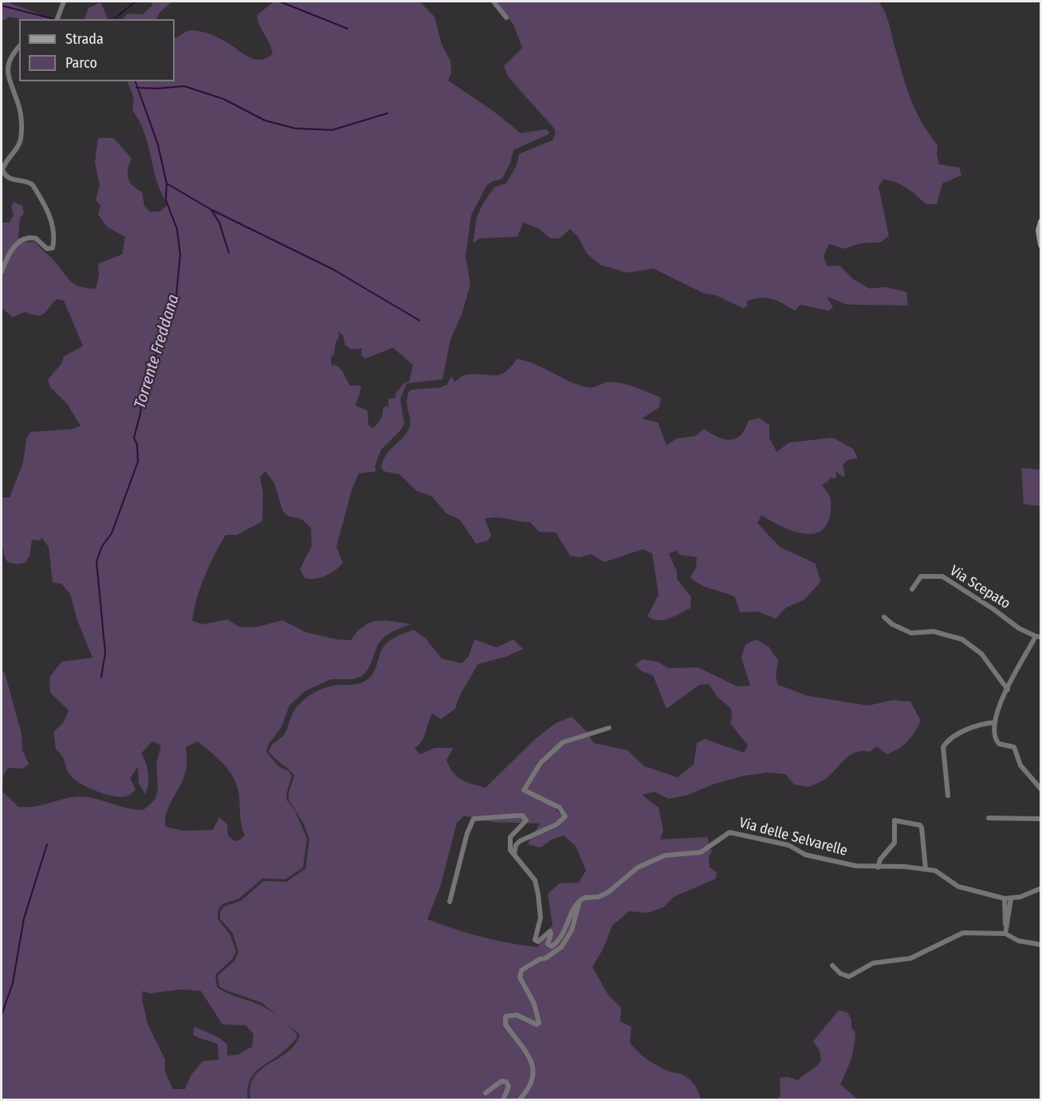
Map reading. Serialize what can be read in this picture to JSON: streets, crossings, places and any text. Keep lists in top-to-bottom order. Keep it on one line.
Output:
{"streets":{"street":["Via Scepato","Via delle Selvarelle"]},"water":["Torrente Freddana"],"legend":["Strada","Parco"]}
